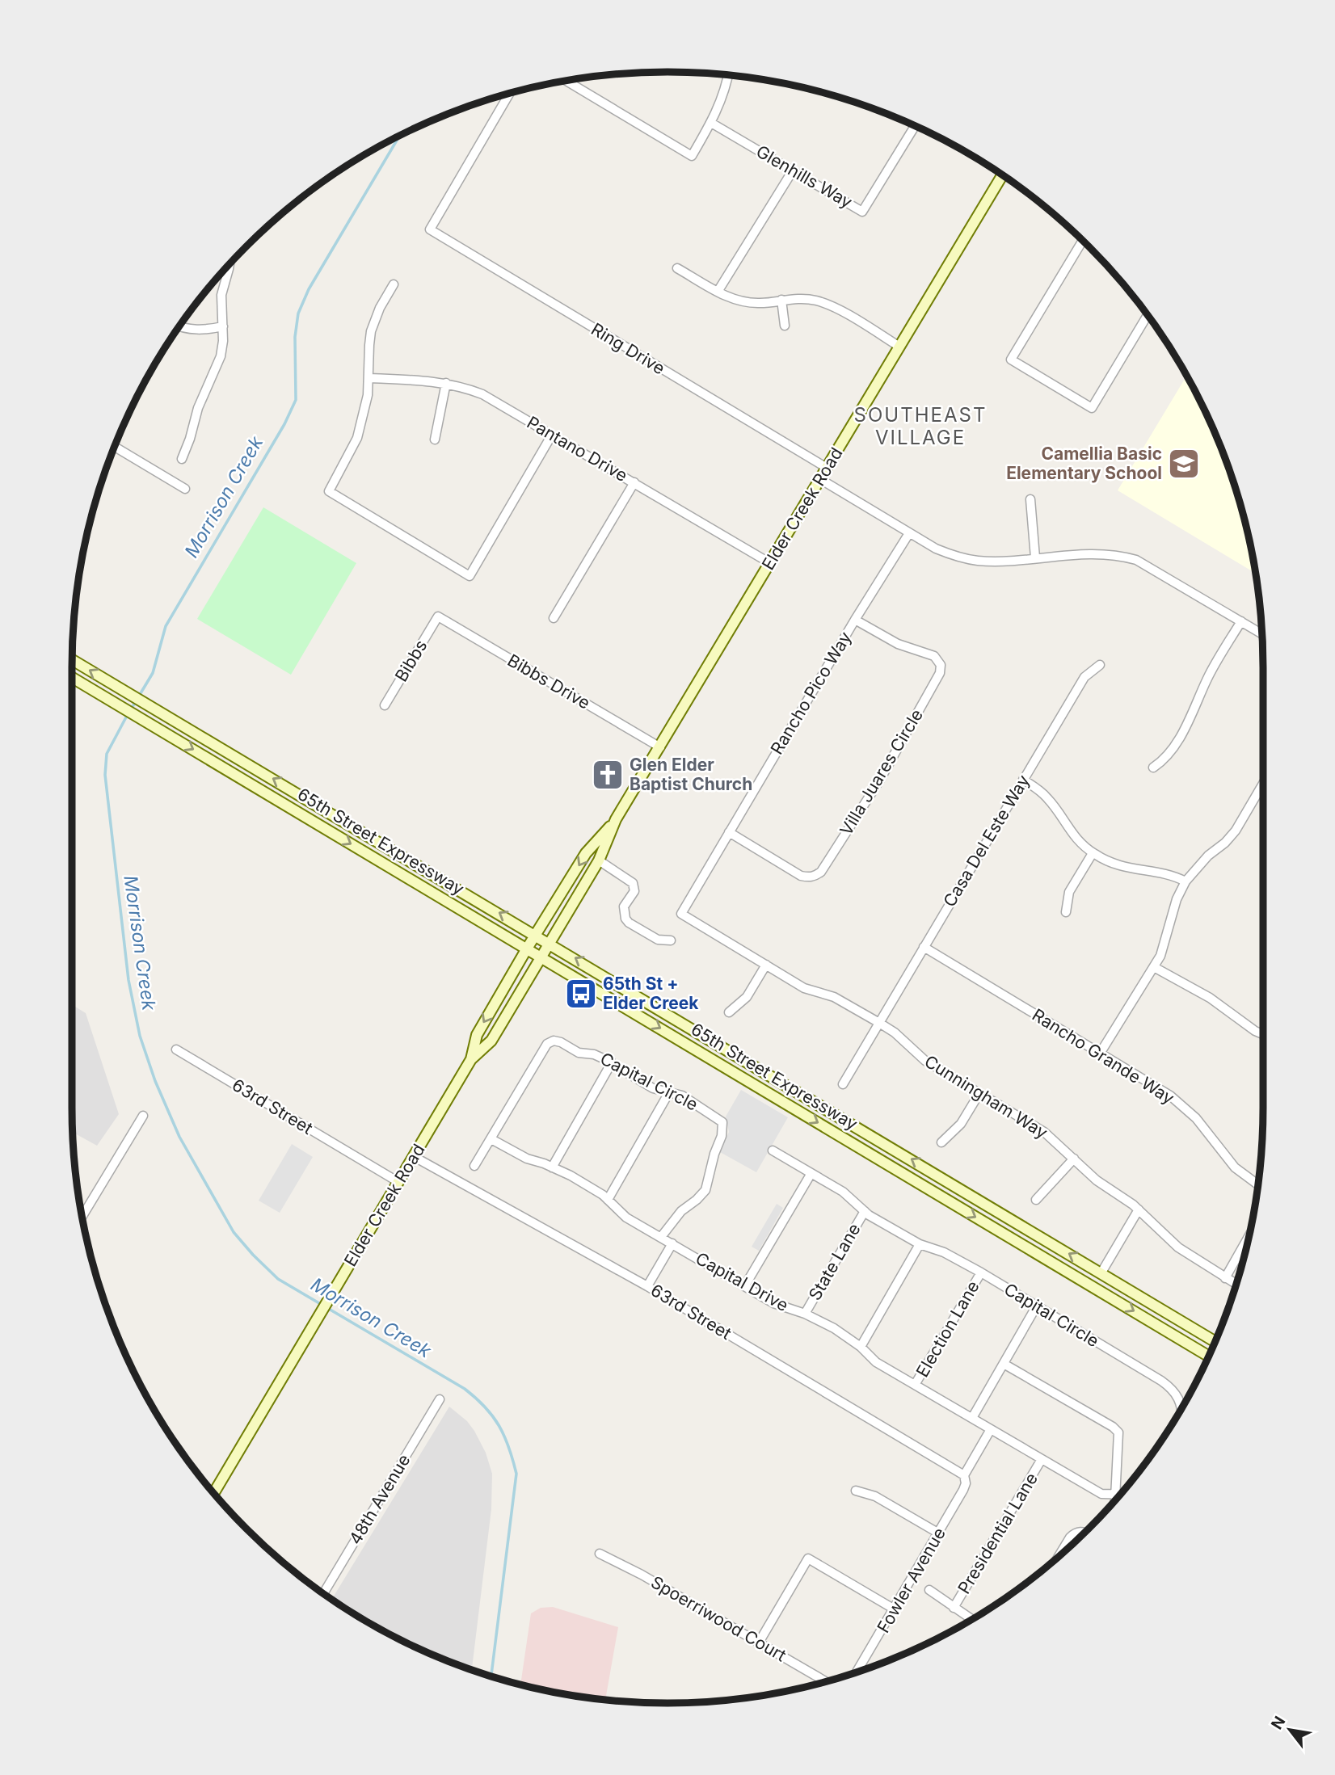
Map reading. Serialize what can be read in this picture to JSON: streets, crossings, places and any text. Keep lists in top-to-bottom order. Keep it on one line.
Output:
{"streets":{"main road":["Elder Creek Road","65th Street Expressway"],"street":["Glenhills Way","Ring Drive","Pantano Drive","Bibbs","Bibbs Drive","Rancho Pico Way","Villa Juares Circle","Casa Del Este Way","Rancho Grande Way","Capital Circle","Cunningham Way","63rd Street","State Lane","Capital Drive","Election Lane","48th Avenue","Presidential Lane","Fowler Avenue","Spoerriwood Court"]},"crossings":[["Ring Drive","Elder Creek Road"],["Pantano Drive","Elder Creek Road"],["Elder Creek Road","Bibbs Drive"],["Elder Creek Road","65th Street Expressway"],["Elder Creek Road","63rd Street"],["Bibbs","Bibbs Drive"],["Rancho Pico Way","Villa Juares Circle"],["Rancho Pico Way","Cunningham Way"],["Casa Del Este Way","Rancho Grande Way"],["Casa Del Este Way","Cunningham Way"],["Capital Circle","State Lane"],["Capital Circle","Capital Drive"],["Capital Circle","Election Lane"],["63rd Street","Fowler Avenue"],["State Lane","Capital Drive"],["Capital Drive","Election Lane"],["Capital Drive","Presidential Lane"]],"districts":["SOUTHEAST VILLAGE"],"water":["Morrison Creek"],"places":{"school or university":["Camellia Basic Elementary School"],"church":["Glen Elder Baptist Church"],"bus stop":["65th St + Elder Creek"]},"north":"top left"}
